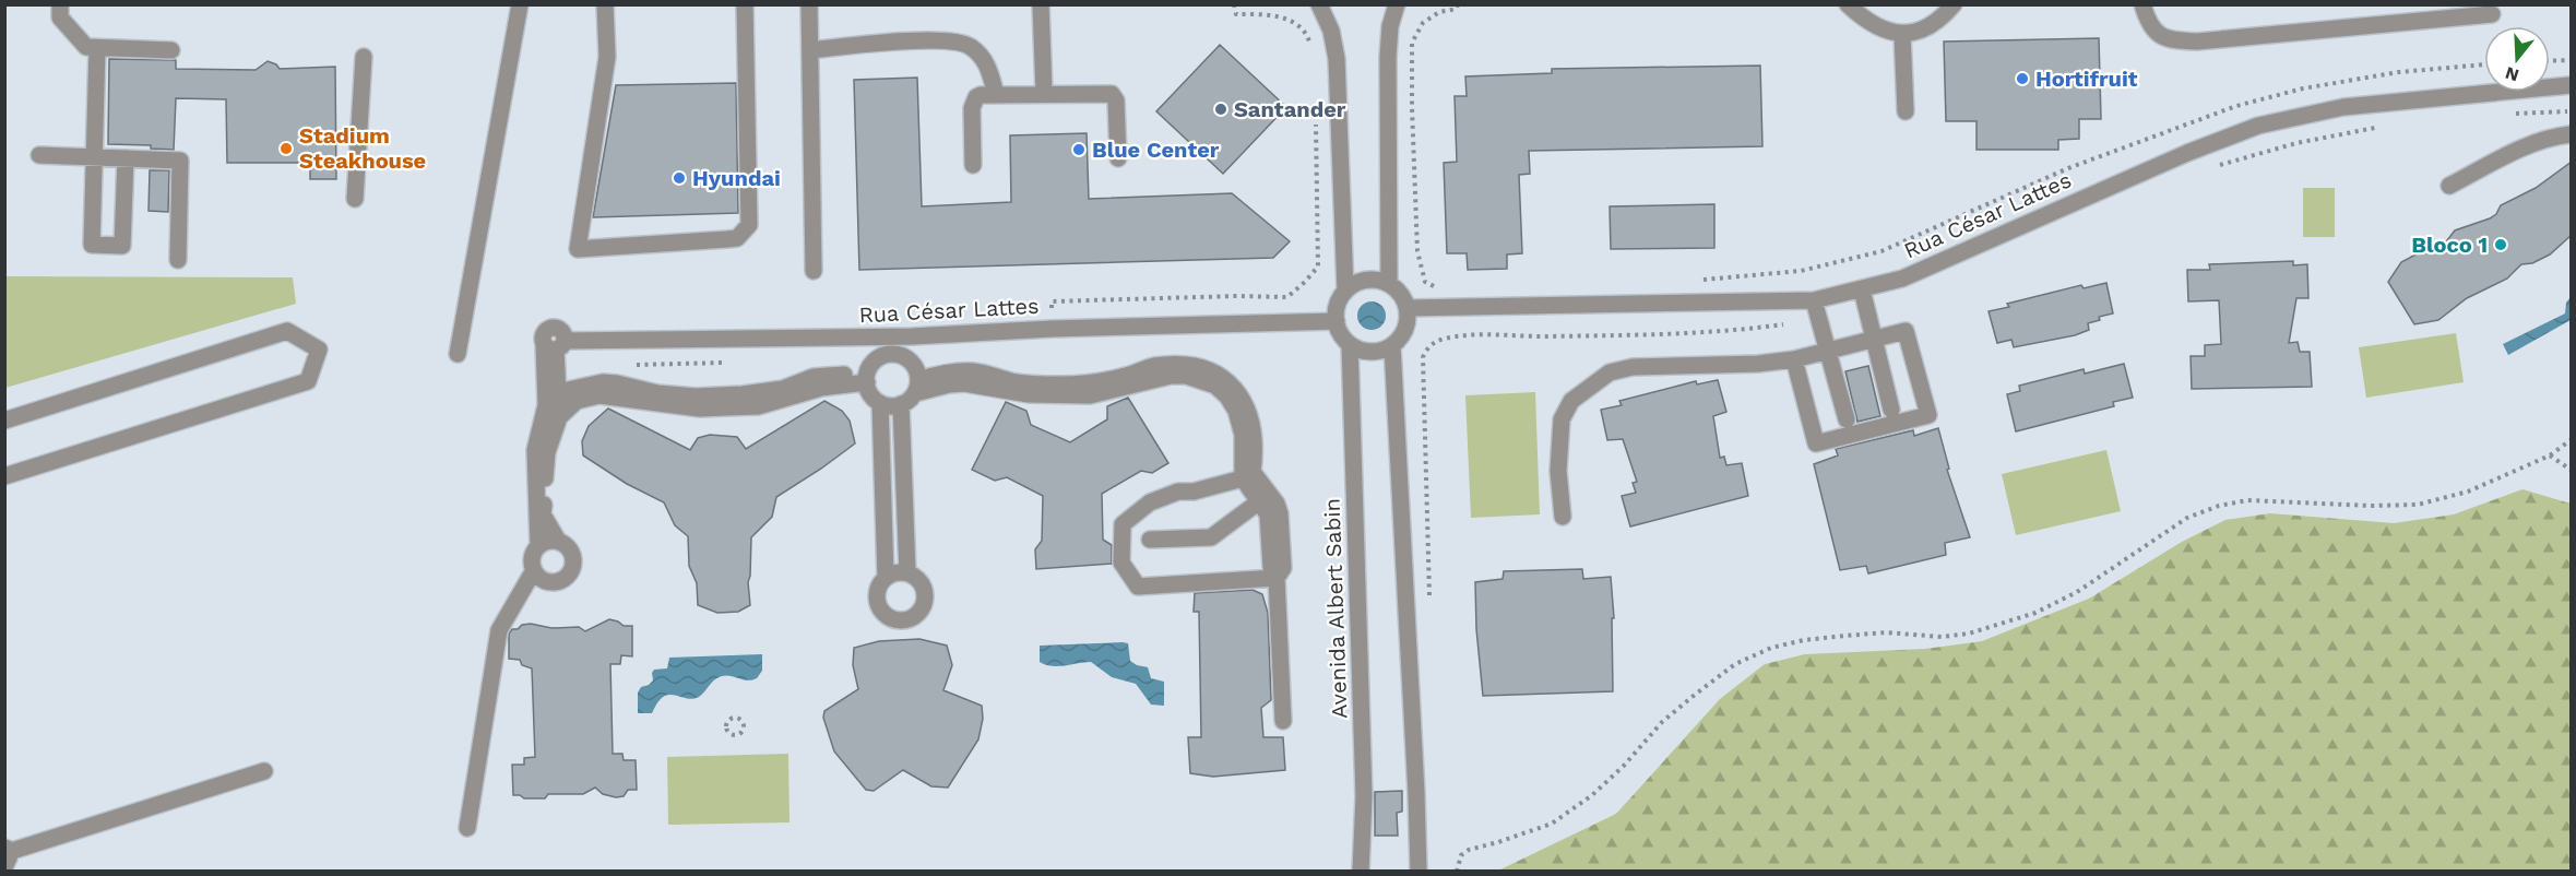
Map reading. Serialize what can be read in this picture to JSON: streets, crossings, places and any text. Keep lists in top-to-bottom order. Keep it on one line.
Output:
{"streets":{"street":["Rua César Lattes","Avenida Albert Sabin"]},"crossings":[["Rua César Lattes","Avenida Albert Sabin"]],"places":["Hortifruit","Santander","Stadium Steakhouse","Blue Center","Hyundai","Bloco 1"],"north":"bottom"}
